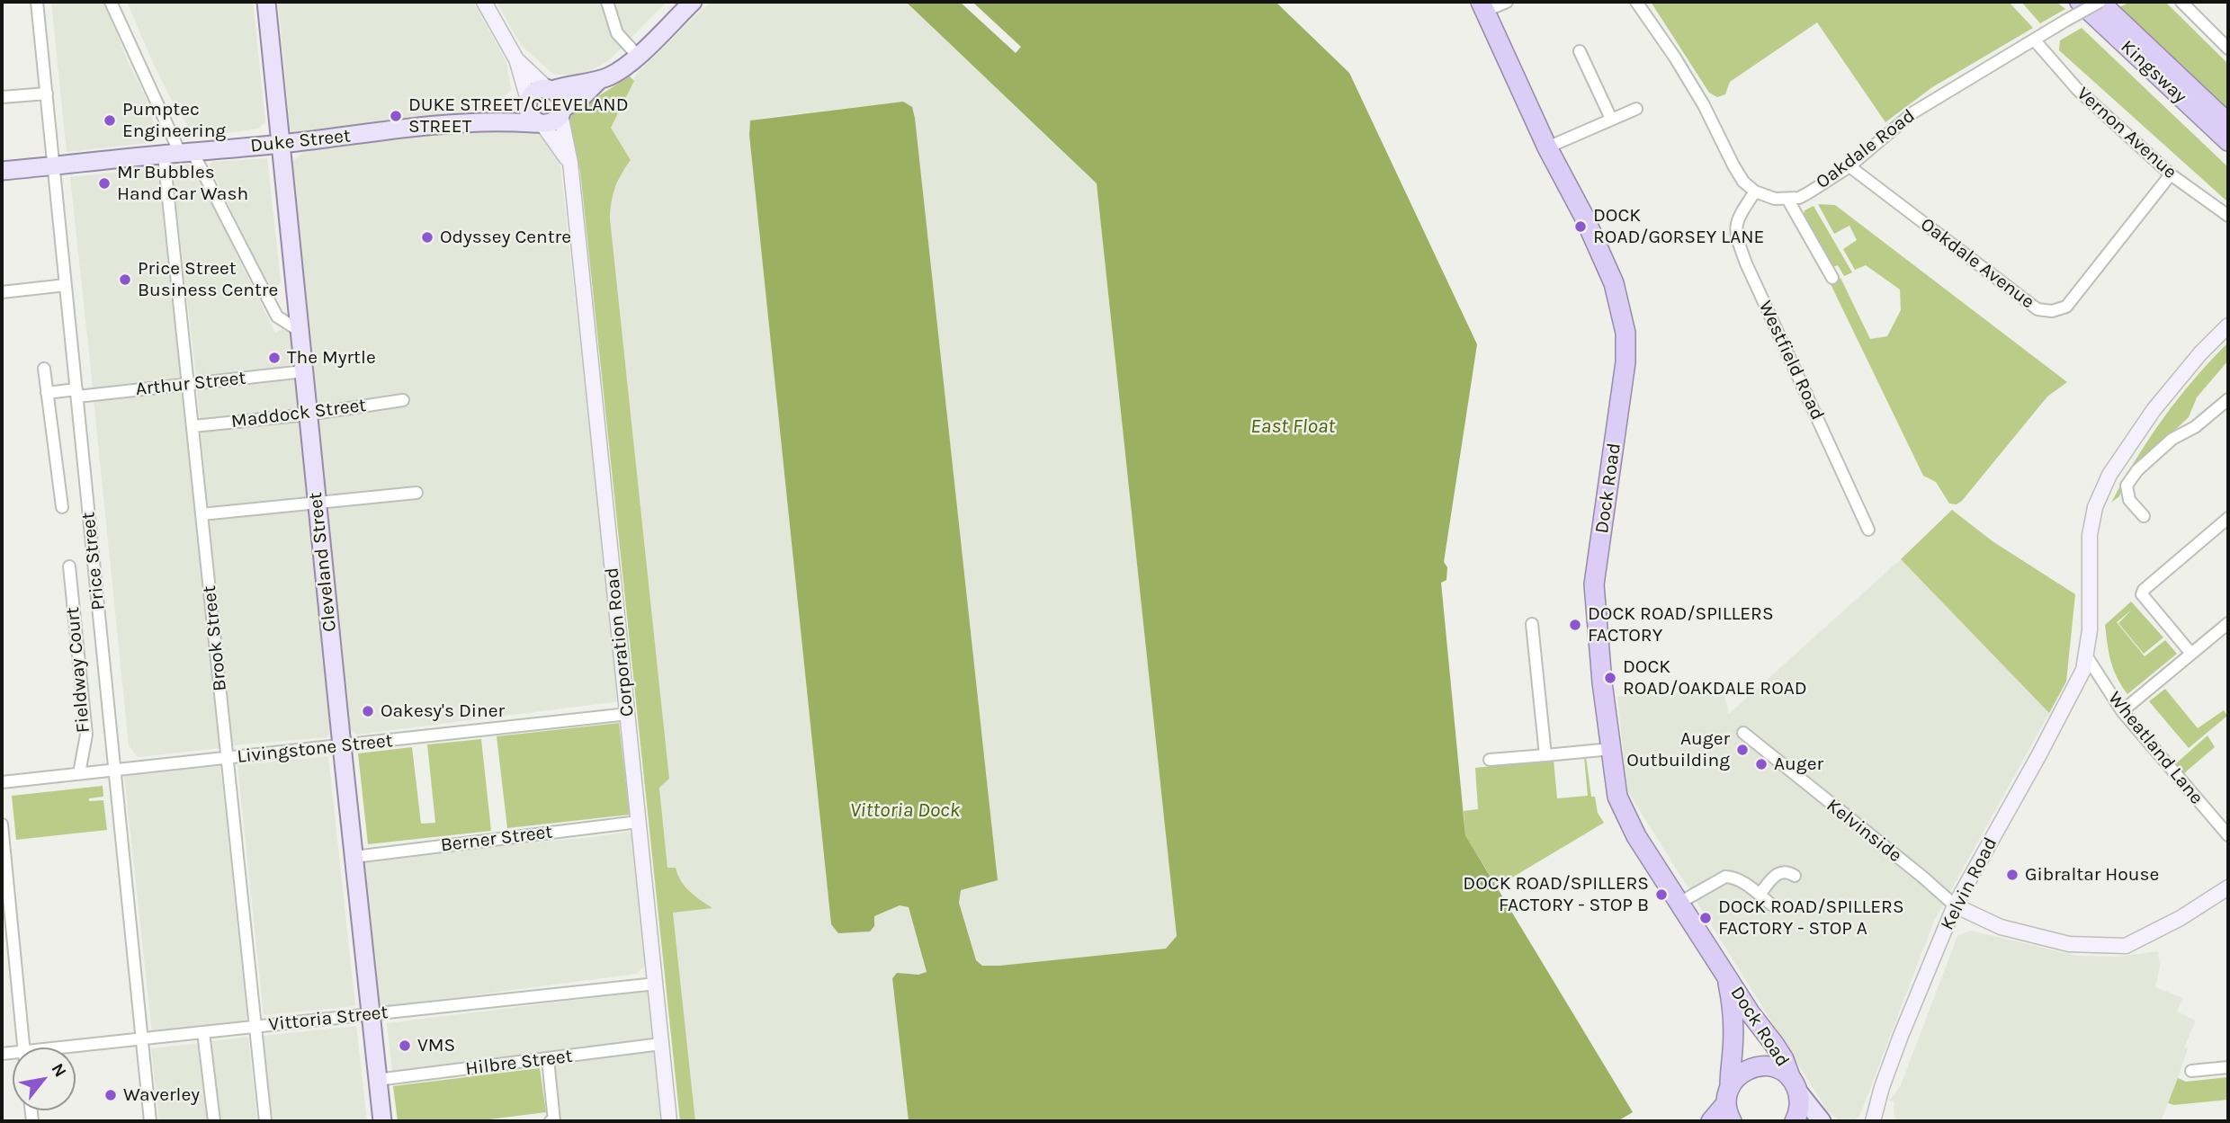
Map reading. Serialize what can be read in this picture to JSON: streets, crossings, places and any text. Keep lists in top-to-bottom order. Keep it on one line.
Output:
{"streets":{"highway":["Kingsway","Dock Road"],"main road":["Duke Street","Cleveland Street","Corporation Road","Kelvin Road"],"street":["Vernon Avenue","Oakdale Road","Oakdale Avenue","Westfield Road","Arthur Street","Maddock Street","Price Street","Brook Street","Fieldway Court","Wheatland Lane","Livingstone Street","Kelvinside","Berner Street","Vittoria Street","Hilbre Street"]},"crossings":[["Kingsway","Oakdale Road"],["Vernon Avenue","Oakdale Road"],["Vernon Avenue","Oakdale Avenue"],["Duke Street","Price Street"],["Duke Street","Cleveland Street"],["Duke Street","Brook Street"],["Duke Street","Corporation Road"],["Oakdale Road","Oakdale Avenue"],["Arthur Street","Price Street"],["Arthur Street","Cleveland Street"],["Arthur Street","Brook Street"],["Maddock Street","Cleveland Street"],["Maddock Street","Brook Street"],["Price Street","Livingstone Street"],["Price Street","Vittoria Street"],["Cleveland Street","Livingstone Street"],["Cleveland Street","Berner Street"],["Cleveland Street","Vittoria Street"],["Cleveland Street","Hilbre Street"],["Brook Street","Livingstone Street"],["Brook Street","Vittoria Street"],["Corporation Road","Livingstone Street"],["Corporation Road","Berner Street"],["Corporation Road","Vittoria Street"],["Corporation Road","Hilbre Street"],["Fieldway Court","Livingstone Street"],["Wheatland Lane","Kelvin Road"],["Kelvinside","Kelvin Road"]],"water":["East Float","Vittoria Dock"],"places":["DUKE STREET/CLEVELAND STREET","Pumptec Engineering","Mr Bubbles Hand Car Wash","DOCK ROAD/GORSEY LANE","Odyssey Centre","Price Street Business Centre","The Myrtle","DOCK ROAD/SPILLERS FACTORY","DOCK ROAD/OAKDALE ROAD","Oakesy's Diner","Auger Outbuilding","Auger","Gibraltar House","DOCK ROAD/SPILLERS FACTORY - STOP B","DOCK ROAD/SPILLERS FACTORY - STOP A","VMS","Waverley"],"north":"top right"}
